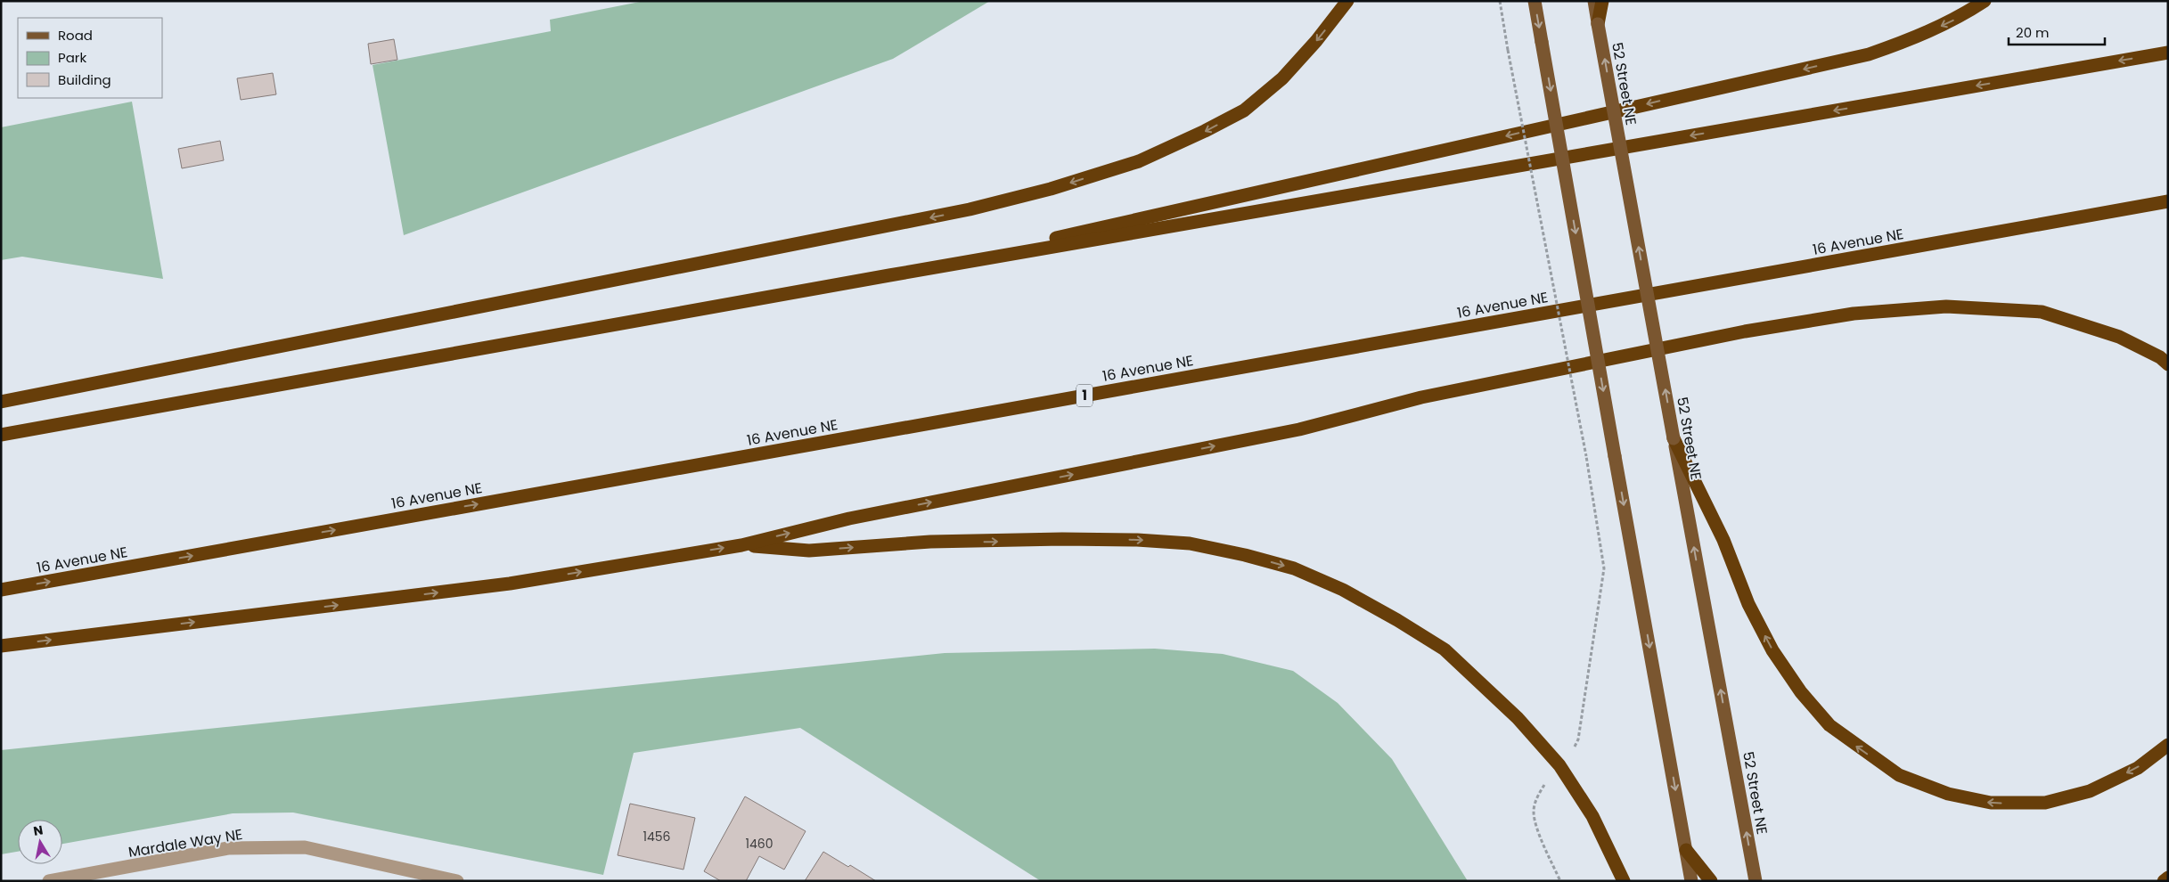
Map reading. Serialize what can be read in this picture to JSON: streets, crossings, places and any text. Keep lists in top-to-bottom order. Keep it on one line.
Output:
{"streets":{"highway":["16 Avenue NE","1"],"main road":["52 Street NE"],"street":["Mardale Way NE"]},"house_numbers":["1456","1460"],"legend":["Road","Park","Building"],"scale_bar":"20 m","north":"top"}
